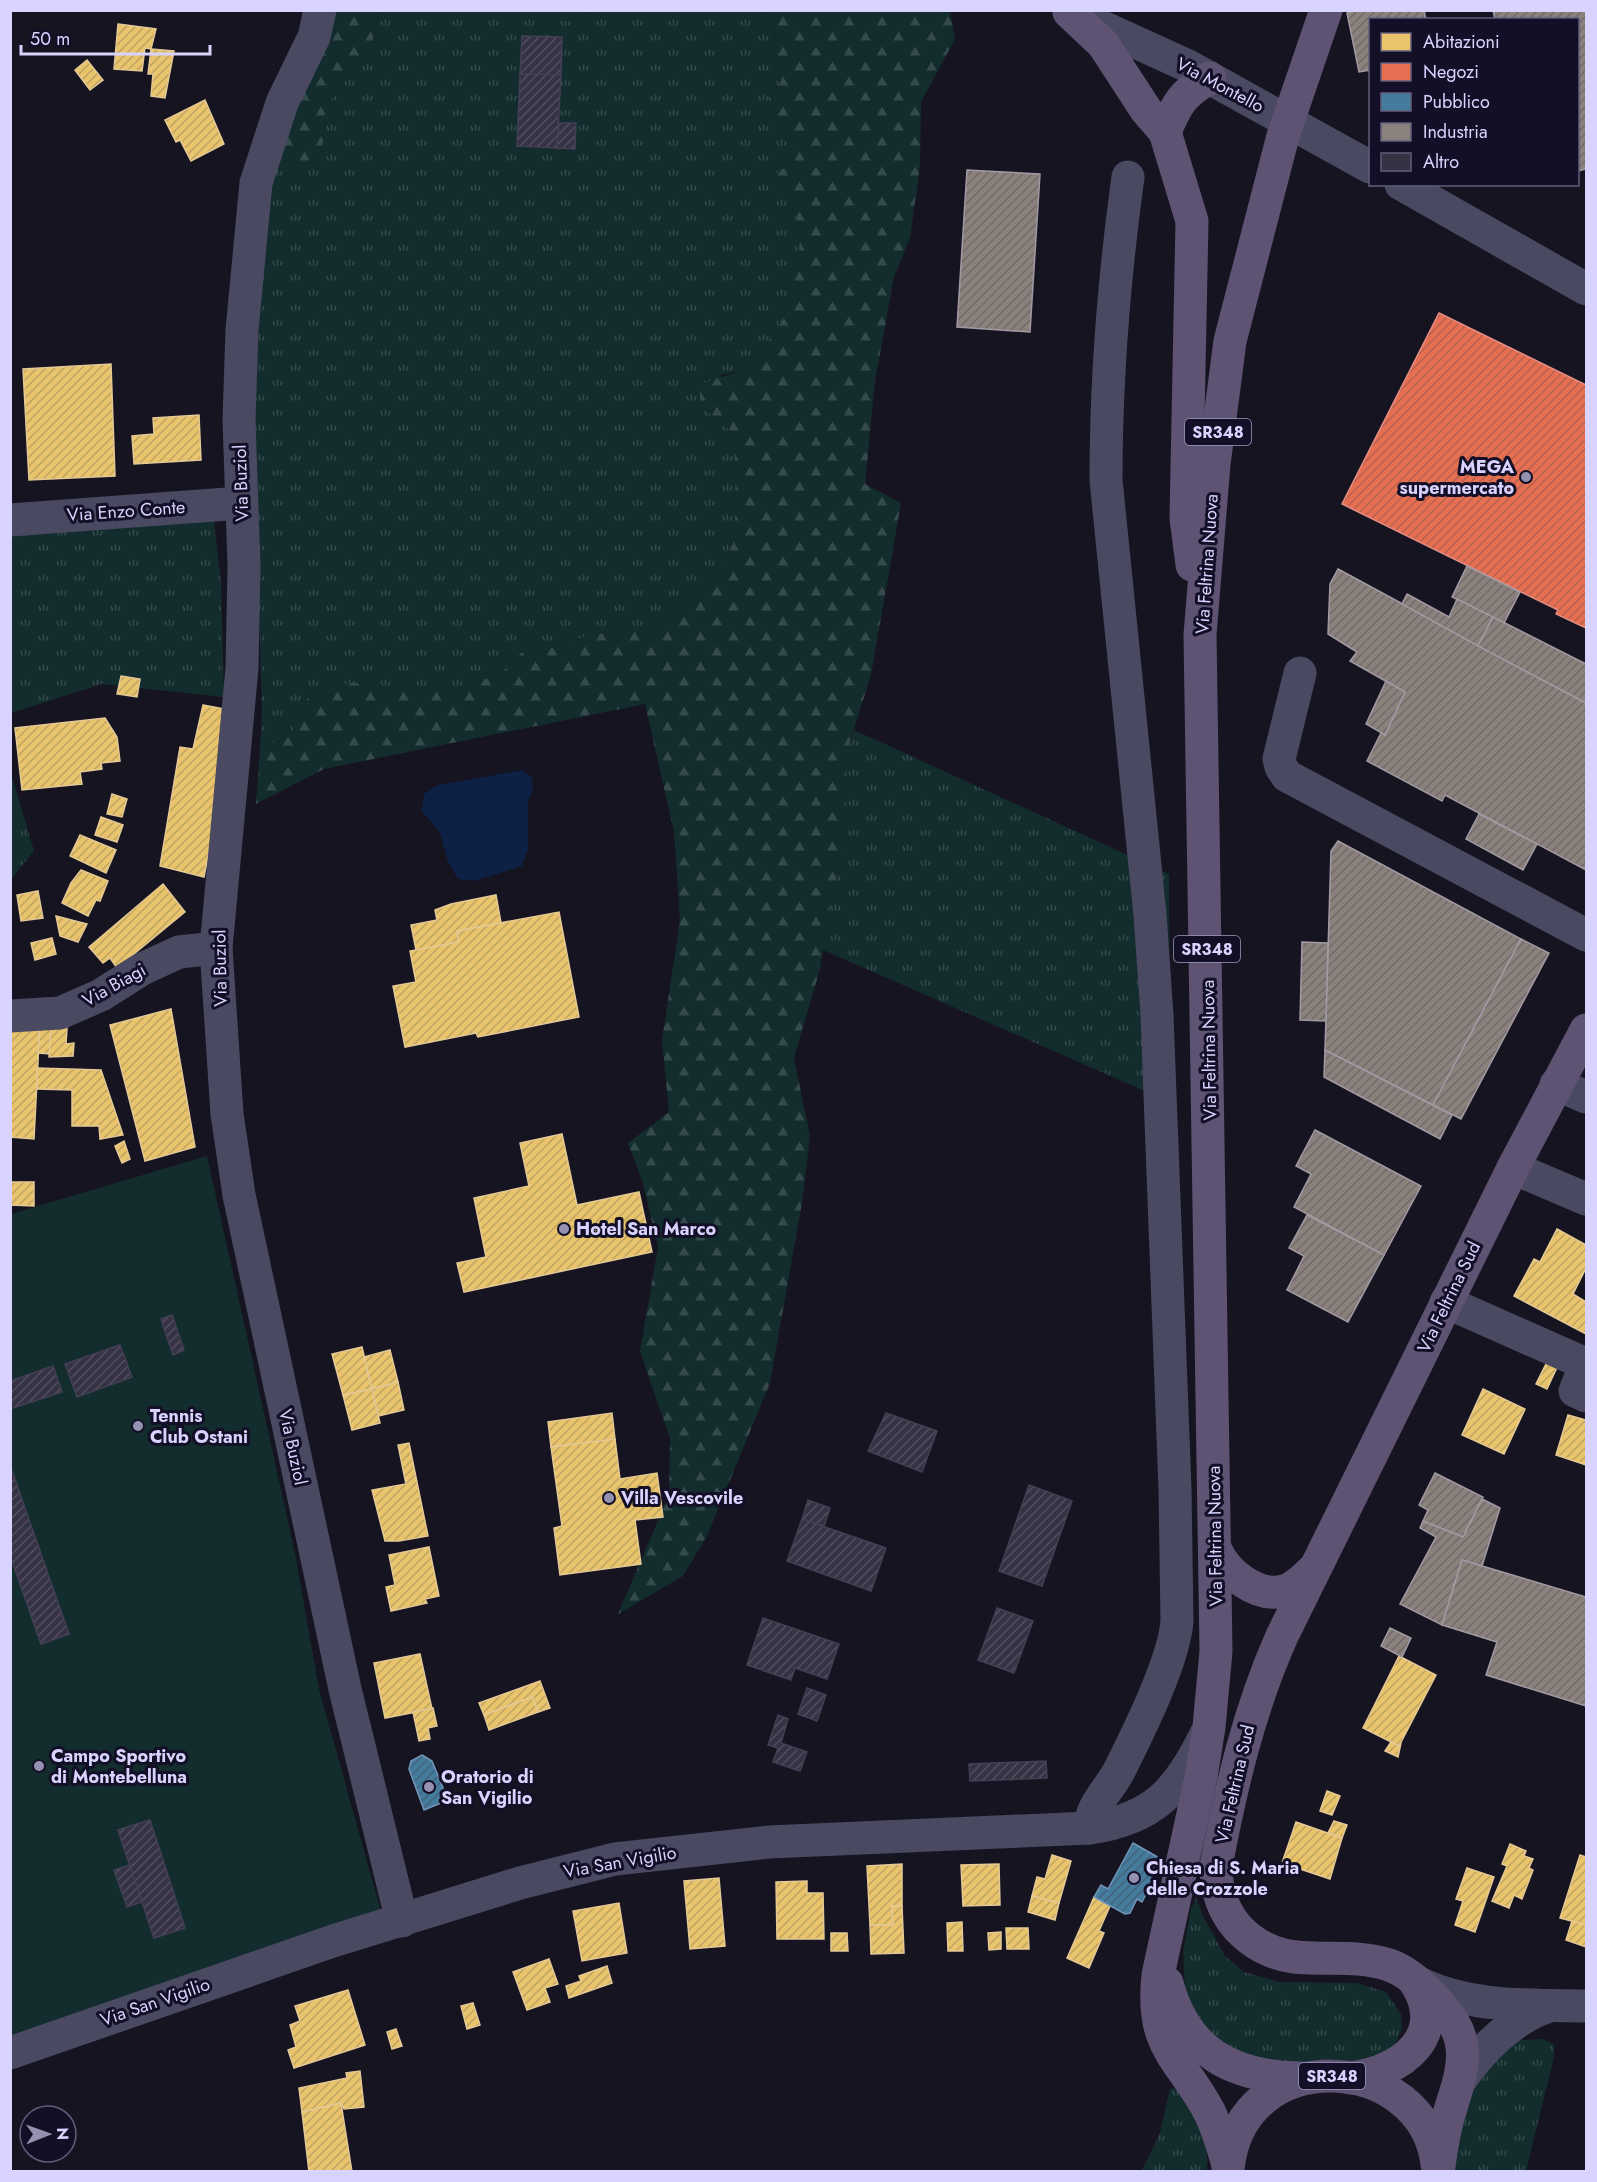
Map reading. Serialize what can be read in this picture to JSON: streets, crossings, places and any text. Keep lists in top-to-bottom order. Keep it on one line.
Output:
{"streets":{"main road":["SR348","Via Feltrina Nuova","Via Feltrina Sud"],"street":["Via Montello","Via Buziol","Via Enzo Conte","Via Biagi","Via San Vigilio"]},"crossings":[["SR348","Via Feltrina Nuova"],["SR348","Via Feltrina Sud"],["Via Buziol","Via Enzo Conte"],["Via Buziol","Via Biagi"],["Via Buziol","Via San Vigilio"],["Via Feltrina Nuova","Via Feltrina Sud"],["Via Feltrina Nuova","Via San Vigilio"]],"places":["MEGA supermercato","Hotel San Marco","Tennis Club Ostani","Villa Vescovile","Campo Sportivo di Montebelluna","Oratorio di San Vigilio","Chiesa di S. Maria delle Crozzole"],"legend":["Abitazioni","Negozi","Pubblico","Industria","Altro"],"scale_bar":"50 m","north":"right"}
